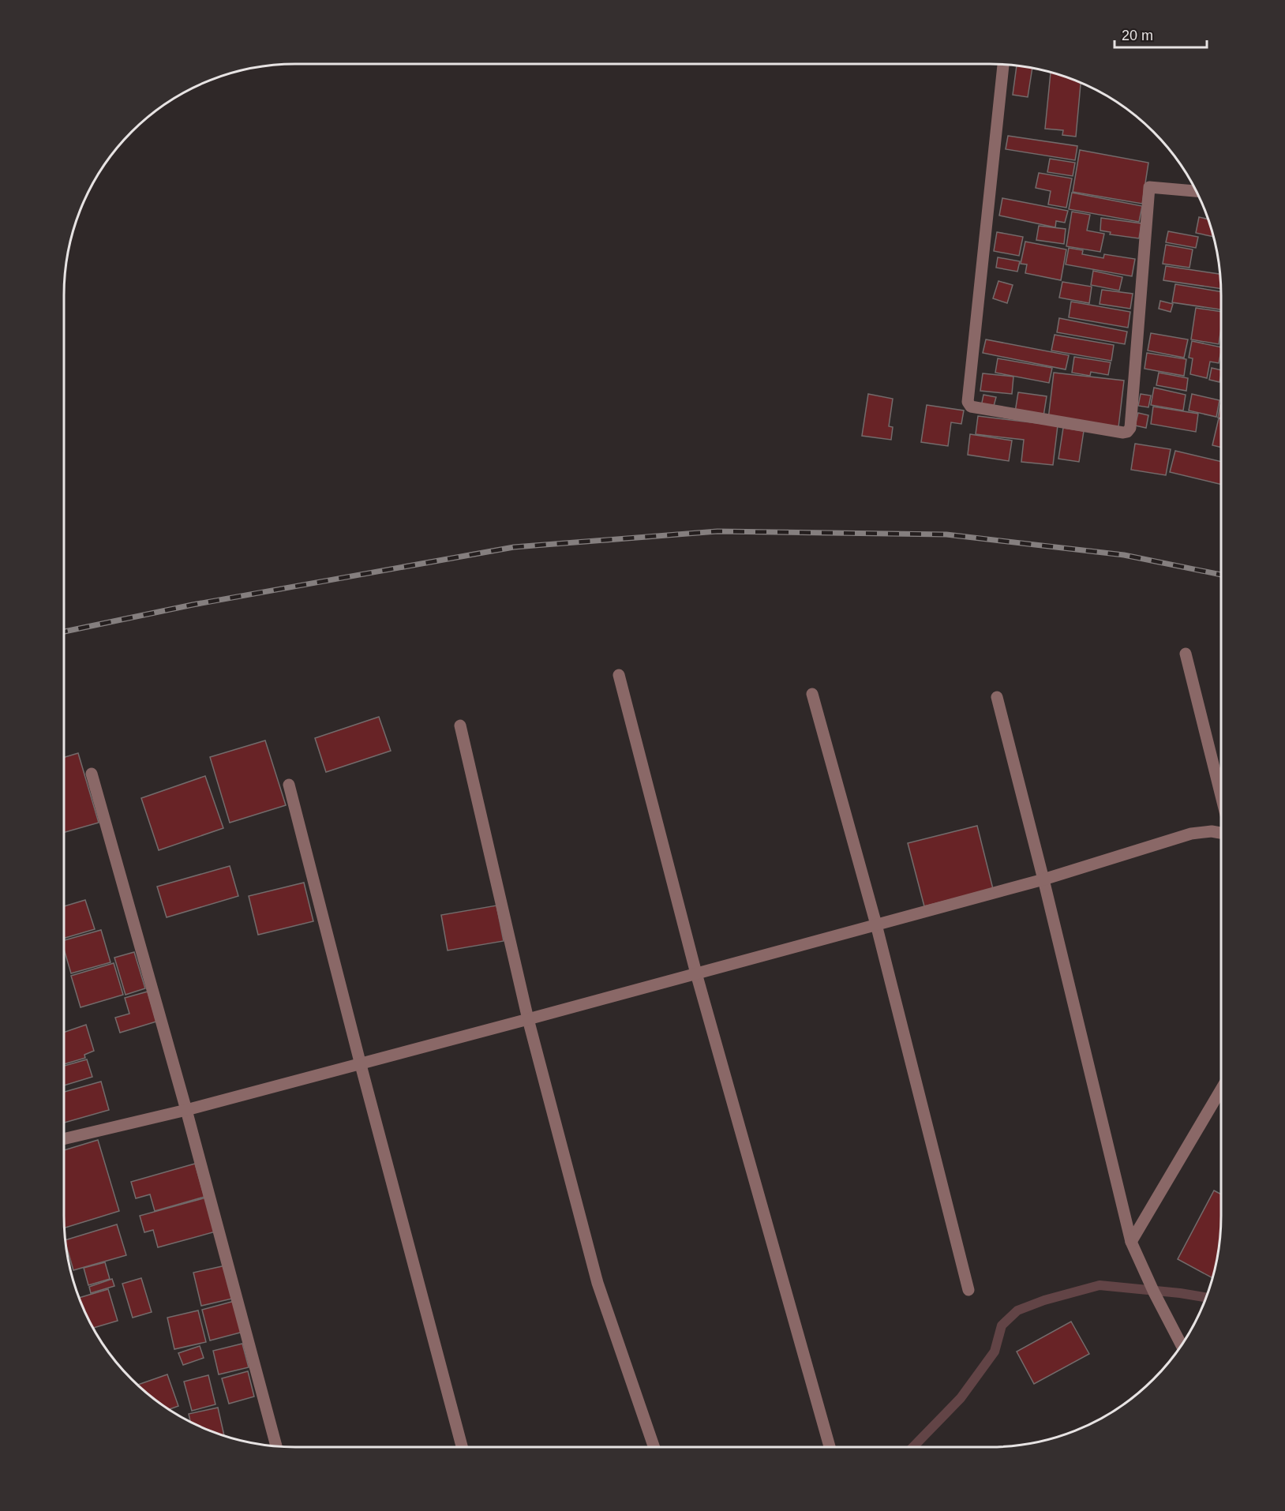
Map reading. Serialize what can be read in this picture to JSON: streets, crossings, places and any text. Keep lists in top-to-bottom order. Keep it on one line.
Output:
{"scale_bar":"20 m"}
